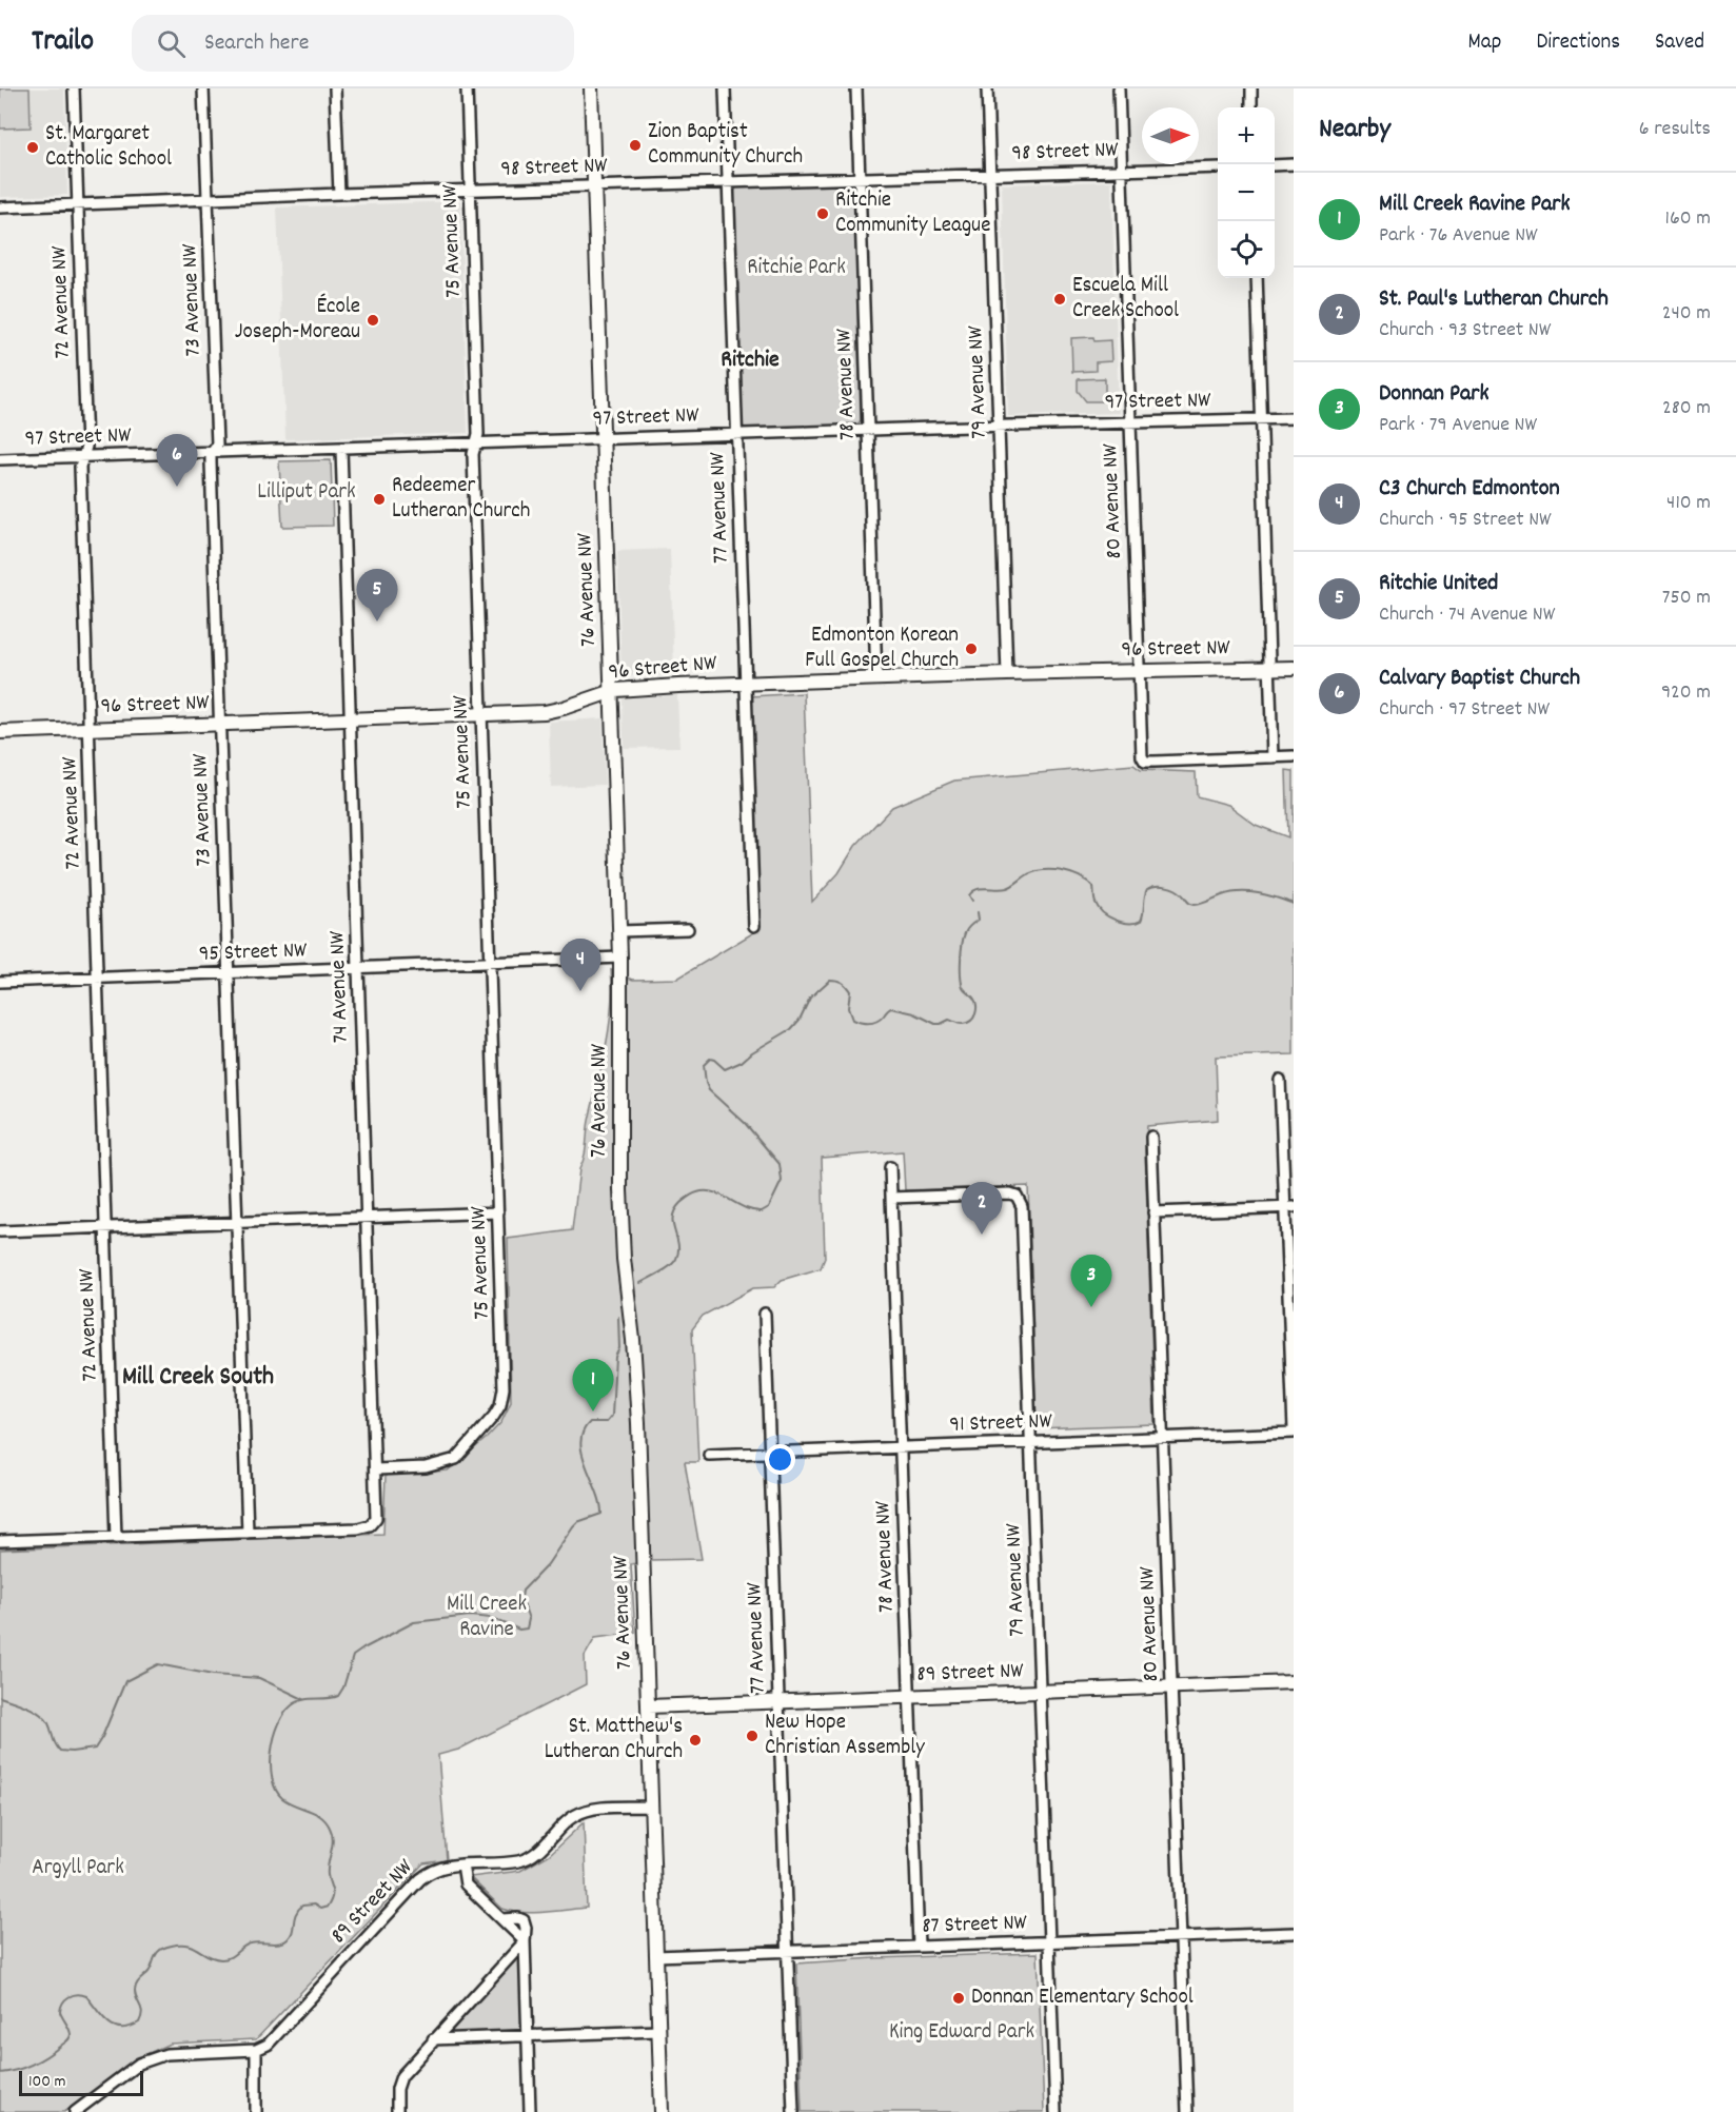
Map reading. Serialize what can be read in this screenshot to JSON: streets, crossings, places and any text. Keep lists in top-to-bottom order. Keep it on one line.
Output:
{"streets":{"street":["98 Street NW","75 Avenue NW","73 Avenue NW","72 Avenue NW","79 Avenue NW","78 Avenue NW","97 Street NW","80 Avenue NW","77 Avenue NW","76 Avenue NW","96 Street NW","95 Street NW","74 Avenue NW","91 Street NW","89 Street NW","87 Street NW"]},"crossings":[["98 Street NW","75 Avenue NW"],["98 Street NW","73 Avenue NW"],["98 Street NW","72 Avenue NW"],["98 Street NW","79 Avenue NW"],["98 Street NW","78 Avenue NW"],["98 Street NW","80 Avenue NW"],["98 Street NW","77 Avenue NW"],["98 Street NW","76 Avenue NW"],["75 Avenue NW","97 Street NW"],["75 Avenue NW","96 Street NW"],["75 Avenue NW","95 Street NW"],["75 Avenue NW","74 Avenue NW"],["73 Avenue NW","97 Street NW"],["73 Avenue NW","96 Street NW"],["73 Avenue NW","95 Street NW"],["73 Avenue NW","74 Avenue NW"],["72 Avenue NW","97 Street NW"],["72 Avenue NW","96 Street NW"],["72 Avenue NW","95 Street NW"],["79 Avenue NW","78 Avenue NW"],["79 Avenue NW","97 Street NW"],["79 Avenue NW","96 Street NW"],["79 Avenue NW","91 Street NW"],["79 Avenue NW","89 Street NW"],["79 Avenue NW","87 Street NW"],["78 Avenue NW","97 Street NW"],["78 Avenue NW","96 Street NW"],["78 Avenue NW","91 Street NW"],["78 Avenue NW","89 Street NW"],["78 Avenue NW","87 Street NW"],["97 Street NW","80 Avenue NW"],["97 Street NW","77 Avenue NW"],["97 Street NW","76 Avenue NW"],["97 Street NW","74 Avenue NW"],["80 Avenue NW","96 Street NW"],["80 Avenue NW","91 Street NW"],["80 Avenue NW","89 Street NW"],["80 Avenue NW","87 Street NW"],["77 Avenue NW","96 Street NW"],["77 Avenue NW","91 Street NW"],["77 Avenue NW","89 Street NW"],["77 Avenue NW","87 Street NW"],["76 Avenue NW","96 Street NW"],["76 Avenue NW","95 Street NW"],["76 Avenue NW","89 Street NW"],["76 Avenue NW","87 Street NW"],["96 Street NW","74 Avenue NW"],["95 Street NW","74 Avenue NW"]],"districts":["Ritchie","Mill Creek South"],"parks":["Ritchie Park","Lilliput Park","Mill Creek Ravine","Argyll Park","King Edward Park"],"places":["Zion Baptist Community Church","St. Margaret Catholic School","Ritchie Community League","Escuela Mill Creek School","École Joseph-Moreau","Redeemer Lutheran Church","Edmonton Korean Full Gospel Church","New Hope Christian Assembly","St. Matthew's Lutheran Church","Donnan Elementary School"],"scale_bar":"100 m","north":"right","page":{"header":"Trailo","search":"Search here","nav":["Map","Directions","Saved"],"heading":["Nearby","6 results"],"map_buttons":["+","−"],"list":[{"mark":"1","name":"Mill Creek Ravine Park","note":"Park · 76 Avenue NW","value":"160 m"},{"mark":"2","name":"St. Paul's Lutheran Church","note":"Church · 93 Street NW","value":"240 m"},{"mark":"3","name":"Donnan Park","note":"Park · 79 Avenue NW","value":"280 m"},{"mark":"4","name":"C3 Church Edmonton","note":"Church · 95 Street NW","value":"410 m"},{"mark":"5","name":"Ritchie United","note":"Church · 74 Avenue NW","value":"750 m"},{"mark":"6","name":"Calvary Baptist Church","note":"Church · 97 Street NW","value":"920 m"}],"pins":["6","5","4","2","3","1"],"scale":"100 m"}}
